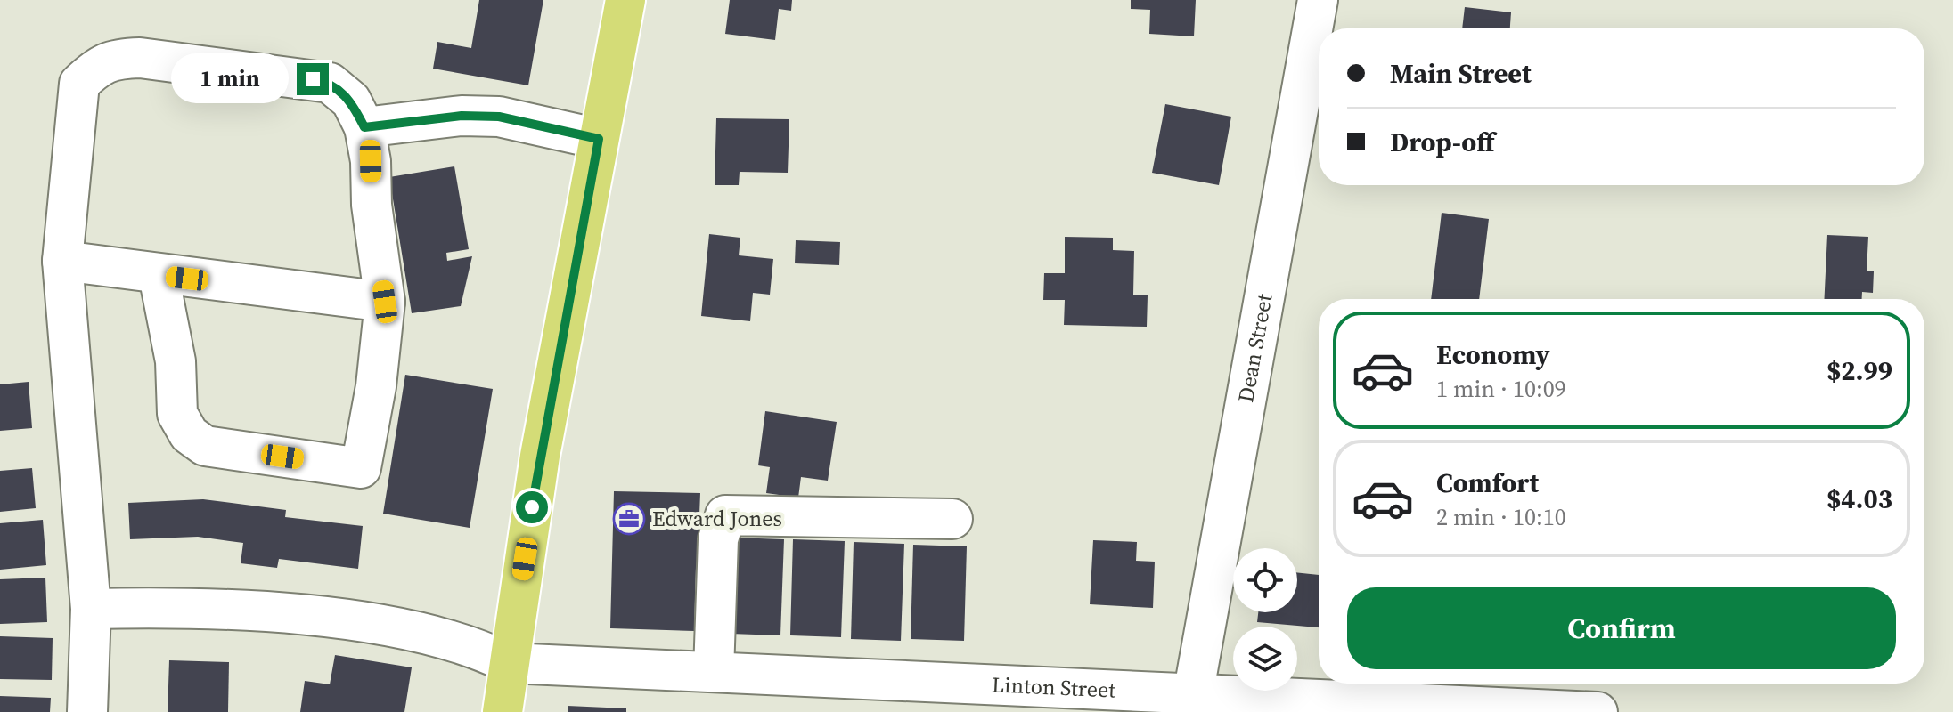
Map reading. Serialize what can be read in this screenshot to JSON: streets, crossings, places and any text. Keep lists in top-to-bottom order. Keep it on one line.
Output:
{"streets":{"street":["Dean Street","Linton Street"]},"crossings":[["Dean Street","Linton Street"]],"places":{"office":["Edward Jones"]},"page":{"banner":["Main Street","Drop-off"],"bubble":"1 min","list":[{"name":"Economy","note":"1 min · 10:09","value":"$2.99"},{"name":"Comfort","note":"2 min · 10:10","value":"$4.03"}],"buttons":"Confirm"}}
